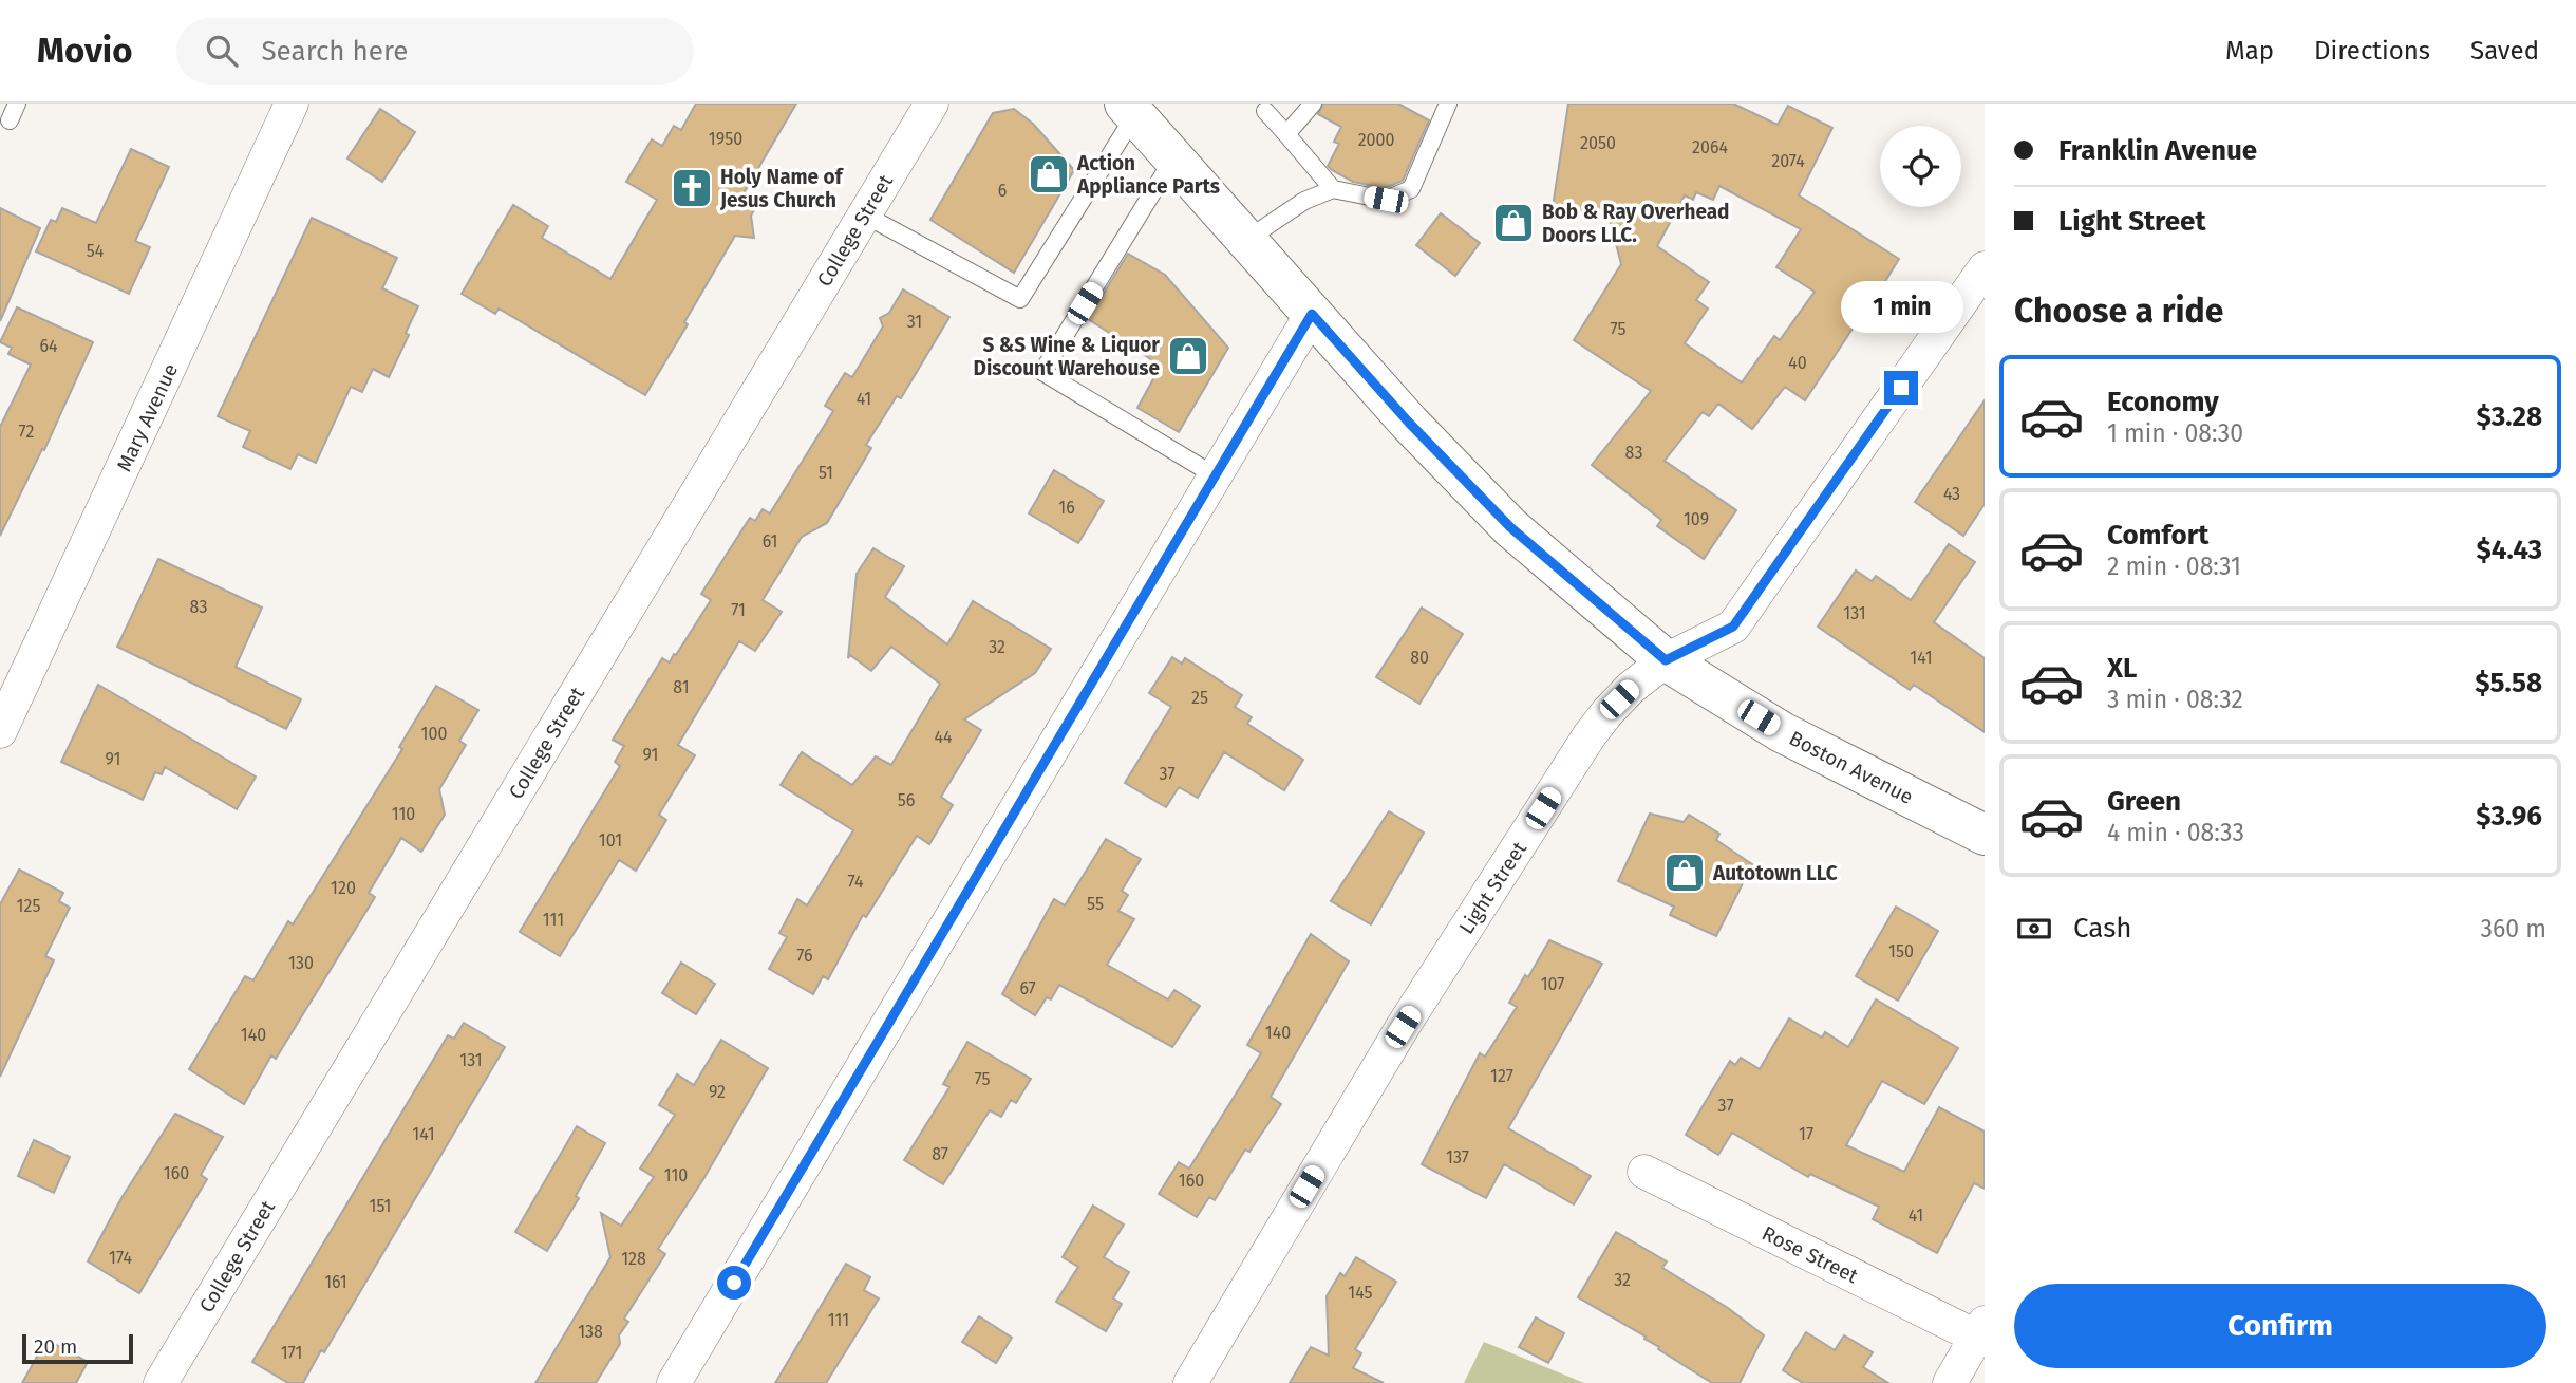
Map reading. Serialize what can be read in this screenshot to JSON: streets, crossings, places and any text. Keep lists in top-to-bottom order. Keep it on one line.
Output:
{"streets":{"main road":["Boston Avenue"],"street":["College Street","Mary Avenue","Light Street","Rose Street"]},"crossings":[["Boston Avenue","Light Street"]],"places":{"shop":["Action Appliance Parts","Bob & Ray Overhead Doors LLC.","S &S Wine & Liquor Discount Warehouse","Autotown LLC"],"church":["Holy Name of Jesus Church"]},"house_numbers":["1950","2000","2050","2064","2074","6","54","31","75","64","40","41","72","83","51","43","16","109","61","83","71","131","32","80","141","81","25","100","44","91","91","37","56","110","101","74","120","55","125","111","150","76","130","107","67","140","140","131","127","75","92","37","141","17","87","137","160","110","160","151","41","174","128","32","161","145","111","138","171"],"scale_bar":"20 m","page":{"header":"Movio","search":"Search here","nav":["Map","Directions","Saved"],"banner":["Franklin Avenue","Light Street"],"heading":"Choose a ride","bubble":"1 min","list":[{"name":"Economy","note":"1 min · 08:30","value":"$3.28"},{"name":"Comfort","note":"2 min · 08:31","value":"$4.43"},{"name":"XL","note":"3 min · 08:32","value":"$5.58"},{"name":"Green","note":"4 min · 08:33","value":"$3.96"}],"pay":["Cash","360 m"],"buttons":"Confirm","scale":"20 m"}}
